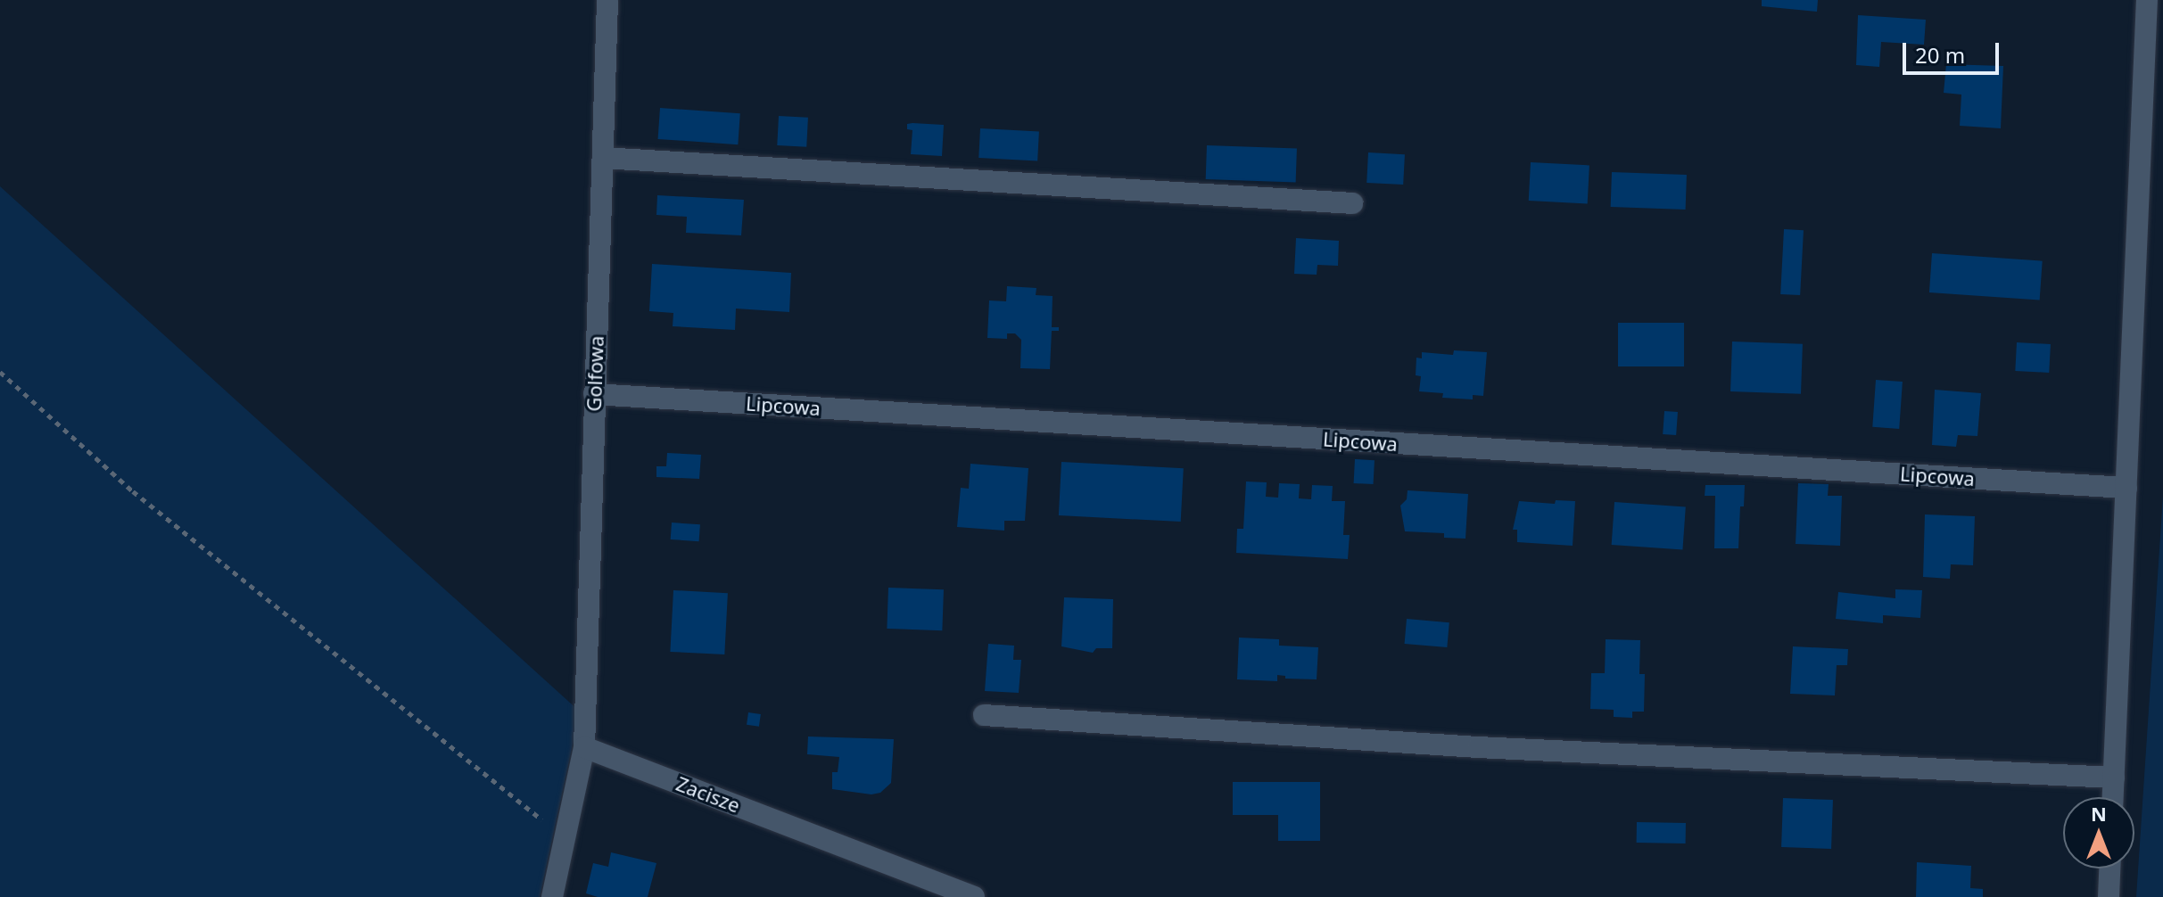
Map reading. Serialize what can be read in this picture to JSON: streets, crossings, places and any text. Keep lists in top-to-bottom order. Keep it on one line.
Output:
{"streets":{"street":["Golfowa","Lipcowa","Zacisze"]},"crossings":[["Golfowa","Lipcowa"],["Golfowa","Zacisze"]],"scale_bar":"20 m","north":"top"}
